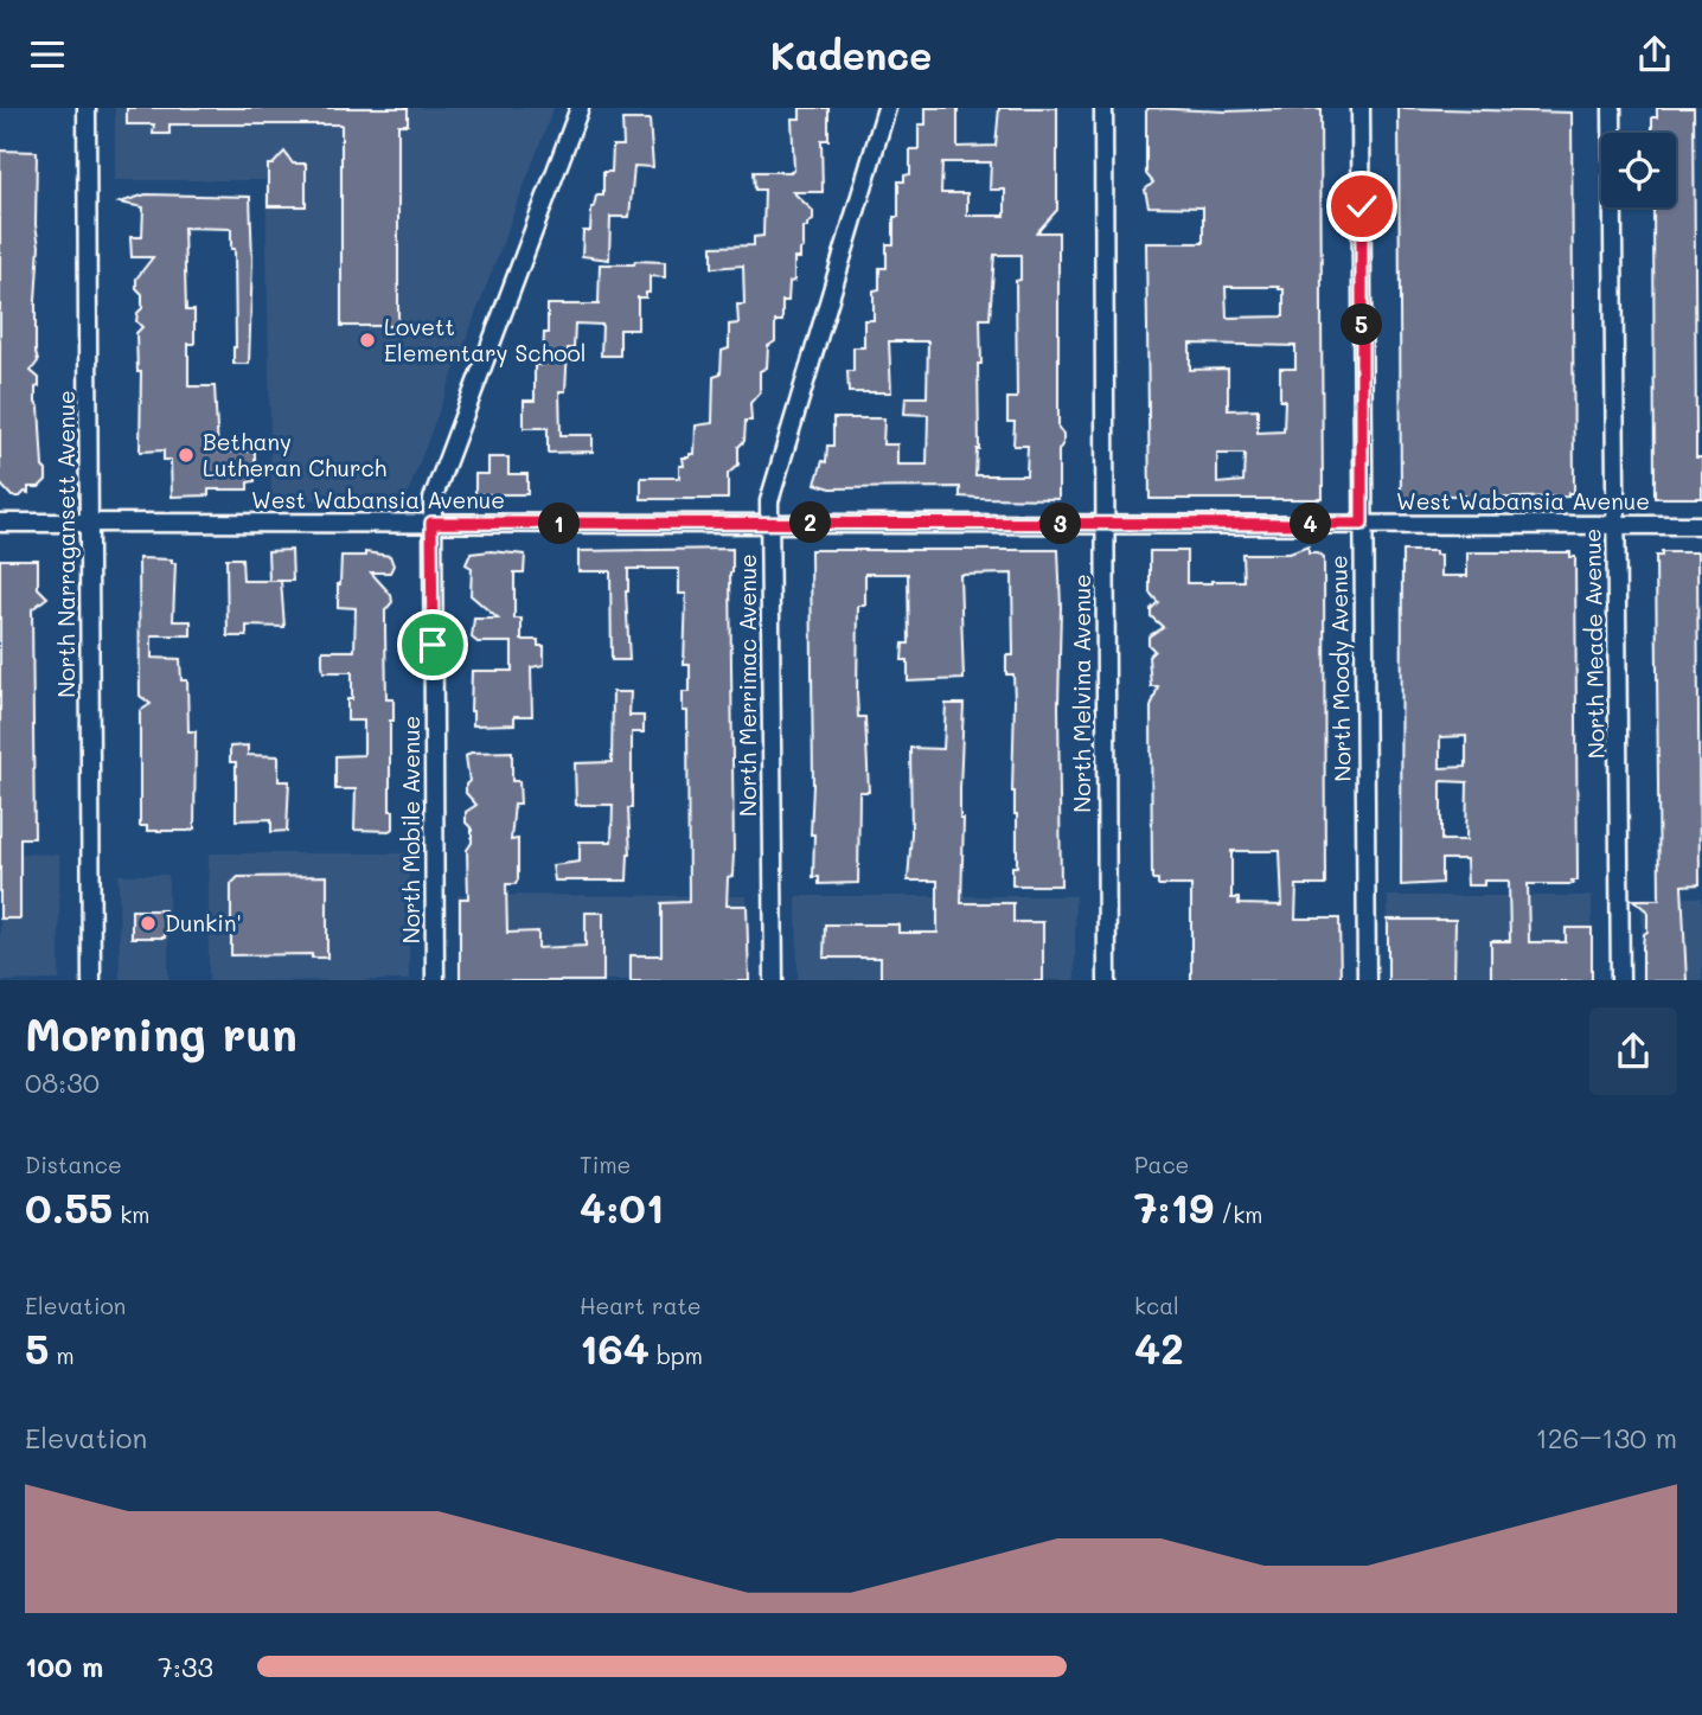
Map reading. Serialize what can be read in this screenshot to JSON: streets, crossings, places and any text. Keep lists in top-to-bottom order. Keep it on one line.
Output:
{"streets":{"street":["West Wabansia Avenue","North Narragansett Avenue","North Meade Avenue","North Moody Avenue","North Merrimac Avenue","North Melvina Avenue","North Mobile Avenue"]},"crossings":[["West Wabansia Avenue","North Narragansett Avenue"],["West Wabansia Avenue","North Meade Avenue"],["West Wabansia Avenue","North Moody Avenue"],["West Wabansia Avenue","North Merrimac Avenue"],["West Wabansia Avenue","North Melvina Avenue"],["West Wabansia Avenue","North Mobile Avenue"]],"places":["Lovett Elementary School","Bethany Lutheran Church","Dunkin'"],"page":{"header":"Kadence","pins":["5","2","1","3","4"],"heading":["Morning run","08:30"],"stats":[["Distance","0.55 km"],["Time","4:01"],["Pace","7:19 /km"],["Elevation","5 m"],["Heart rate","164 bpm"],["kcal","42"]],"chart":["Elevation","126–130 m"],"list":[{"name":"100 m","note":"7:33"}]}}
